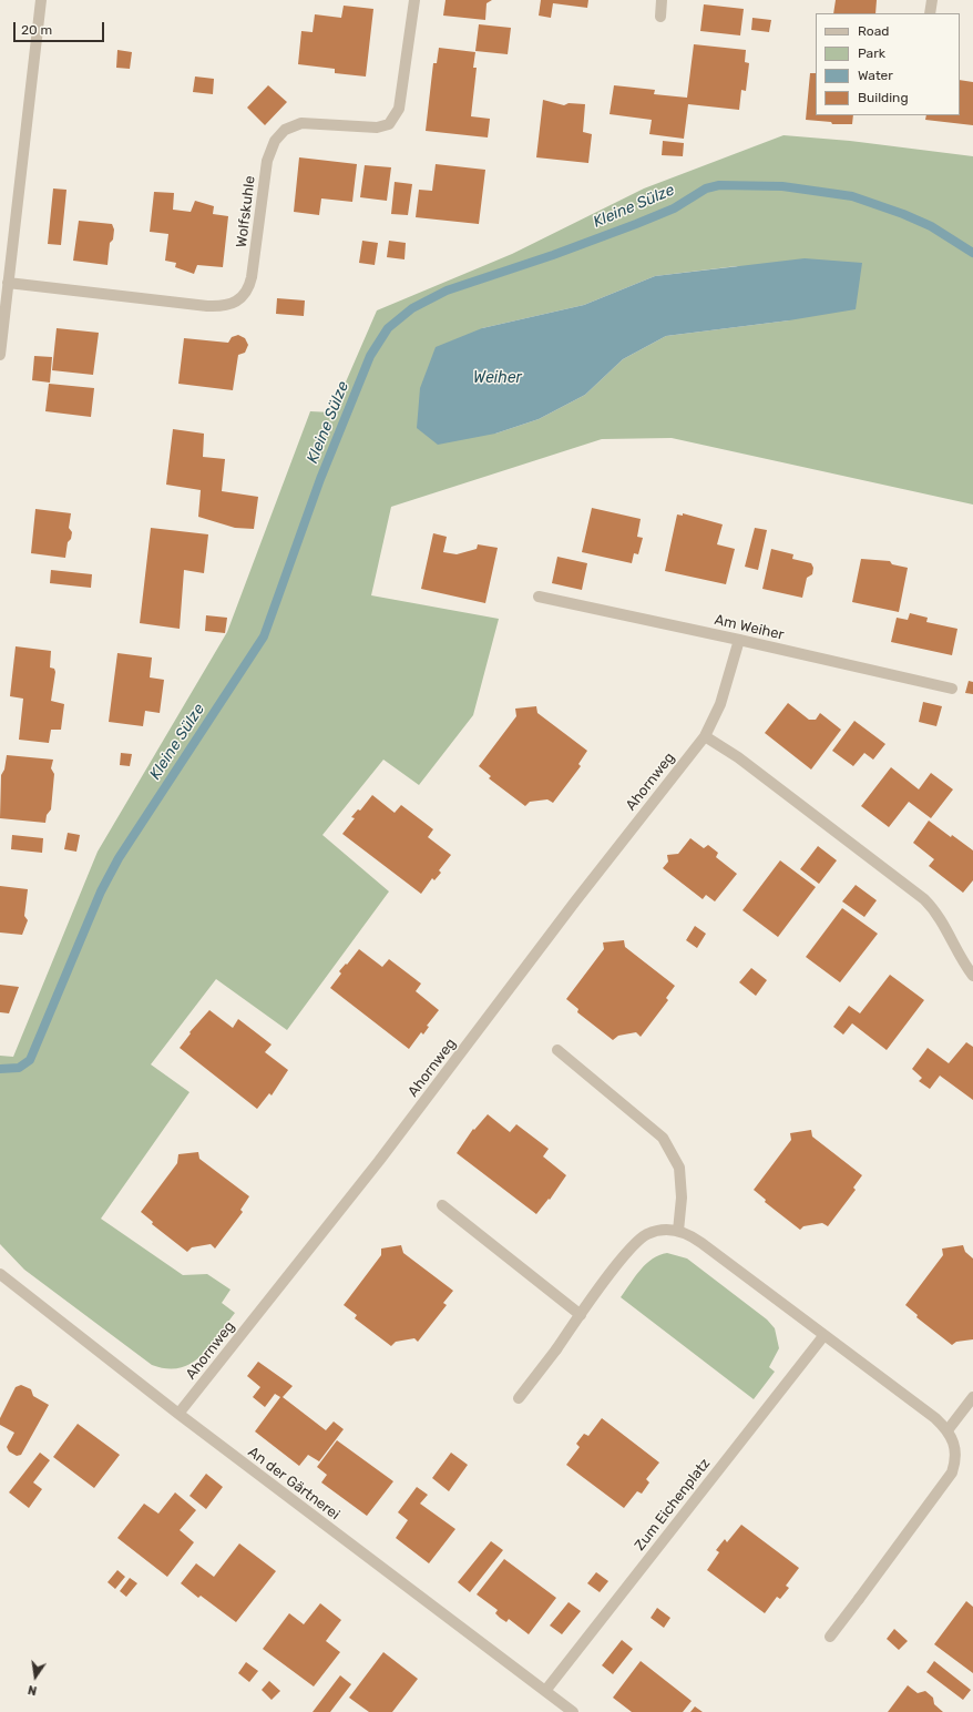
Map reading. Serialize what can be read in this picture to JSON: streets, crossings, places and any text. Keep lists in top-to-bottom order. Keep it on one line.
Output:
{"streets":{"street":["Wolfskuhle","Am Weiher","Ahornweg","An der Gärtnerei","Zum Eichenplatz"]},"crossings":[["Am Weiher","Ahornweg"],["Ahornweg","An der Gärtnerei"],["An der Gärtnerei","Zum Eichenplatz"]],"water":["Kleine Sülze","Weiher"],"legend":["Road","Park","Water","Building"],"scale_bar":"20 m","north":"bottom"}
